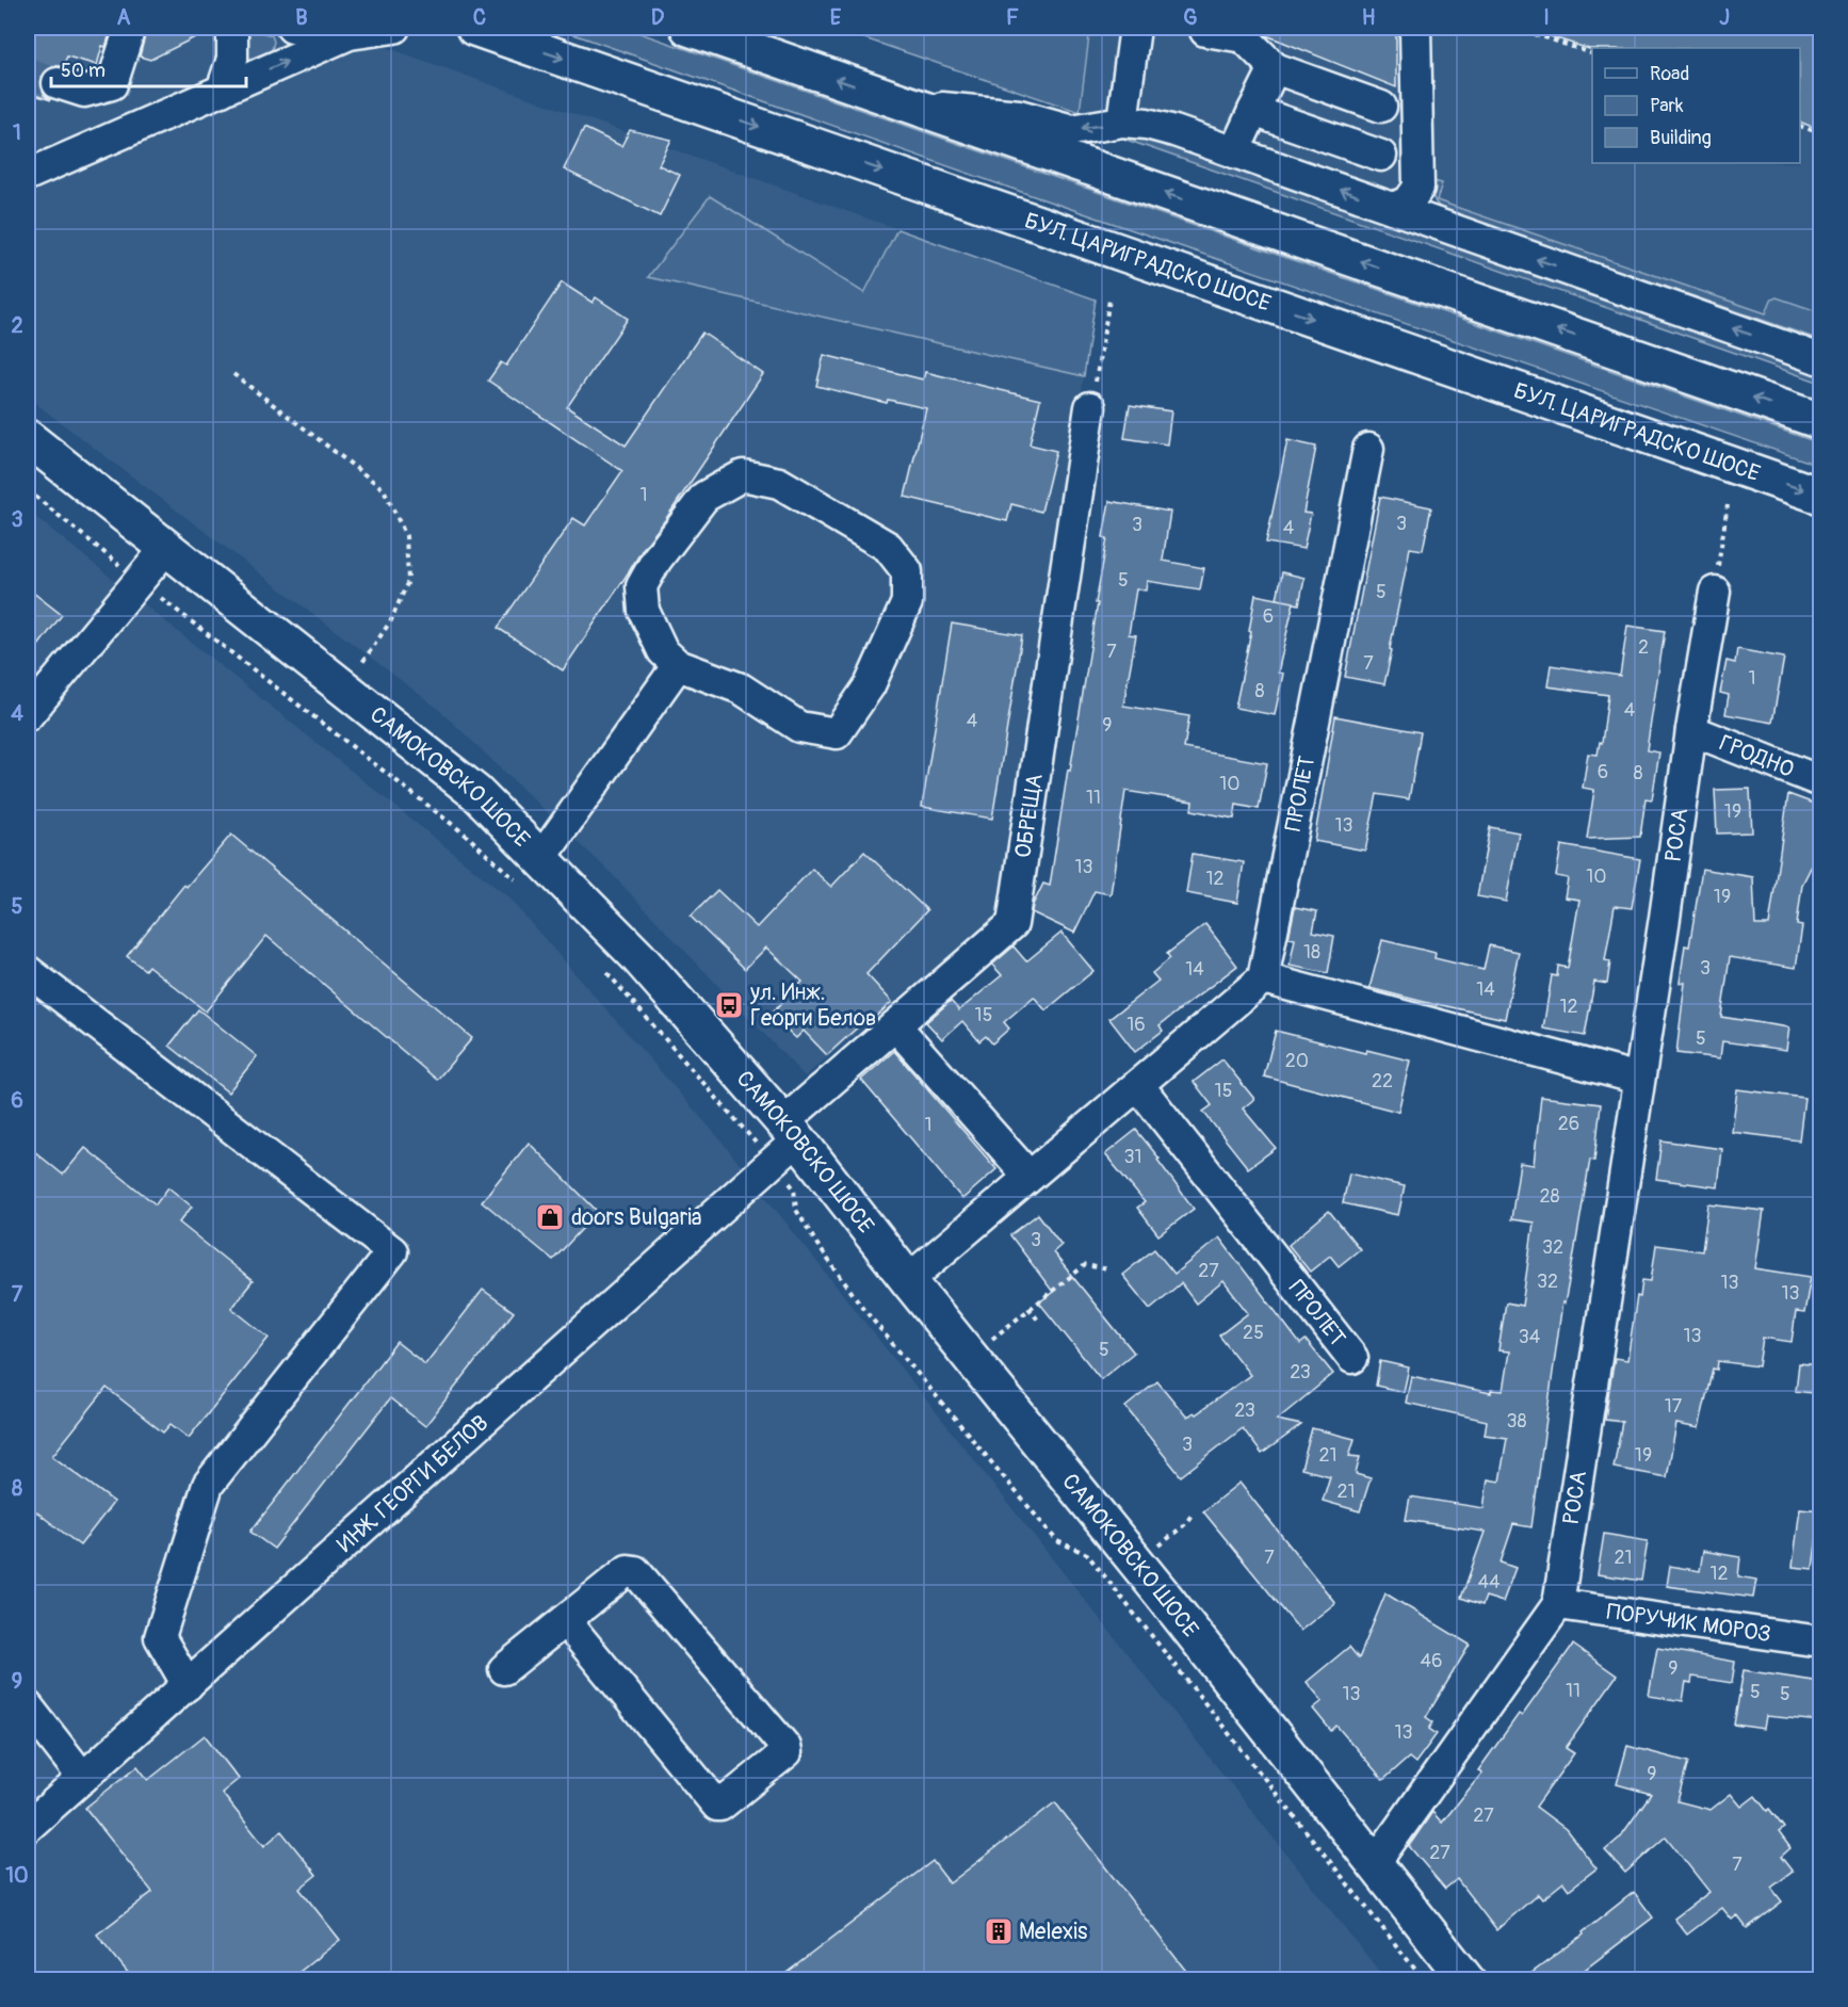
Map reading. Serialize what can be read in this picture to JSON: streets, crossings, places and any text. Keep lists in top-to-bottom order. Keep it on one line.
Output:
{"streets":{"main road":["БУЛ. ЦАРИГРАДСКО ШОСЕ","САМОКОВСКО ШОСЕ"],"street":["ГРОДНО","ПРОЛЕТ","ОБРЕЩА","РОСА","ИНЖ. ГЕОРГИ БЕЛОВ","ПОРУЧИК МОРОЗ"]},"crossings":[["ГРОДНО","РОСА"],["САМОКОВСКО ШОСЕ","ОБРЕЩА"],["САМОКОВСКО ШОСЕ","РОСА"],["САМОКОВСКО ШОСЕ","ИНЖ. ГЕОРГИ БЕЛОВ"],["ОБРЕЩА","ИНЖ. ГЕОРГИ БЕЛОВ"],["РОСА","ПОРУЧИК МОРОЗ"]],"places":{"bus stop":["ул. Инж. Георги Белов"],"shop":["doors Bulgaria"],"building":["Мelexis"]},"house_numbers":["1","3","3","4","5","5","6","2","7","7","1","8","4","4","9","6","8","10","11","19","13","13","10","12","19","18","3","14","14","12","15","16","5","20","22","15","26","1","31","28","3","32","27","32","13","13","25","13","34","5","23","17","23","38","3","21","19","21","7","21","12","44","46","9","11","5","13","5","13","9","27","27","7"],"legend":["Road","Park","Building"],"scale_bar":"50 m","grid":{"columns":["A","B","C","D","E","F","G","H","I","J"],"rows":["1","2","3","4","5","6","7","8","9","10"]}}
